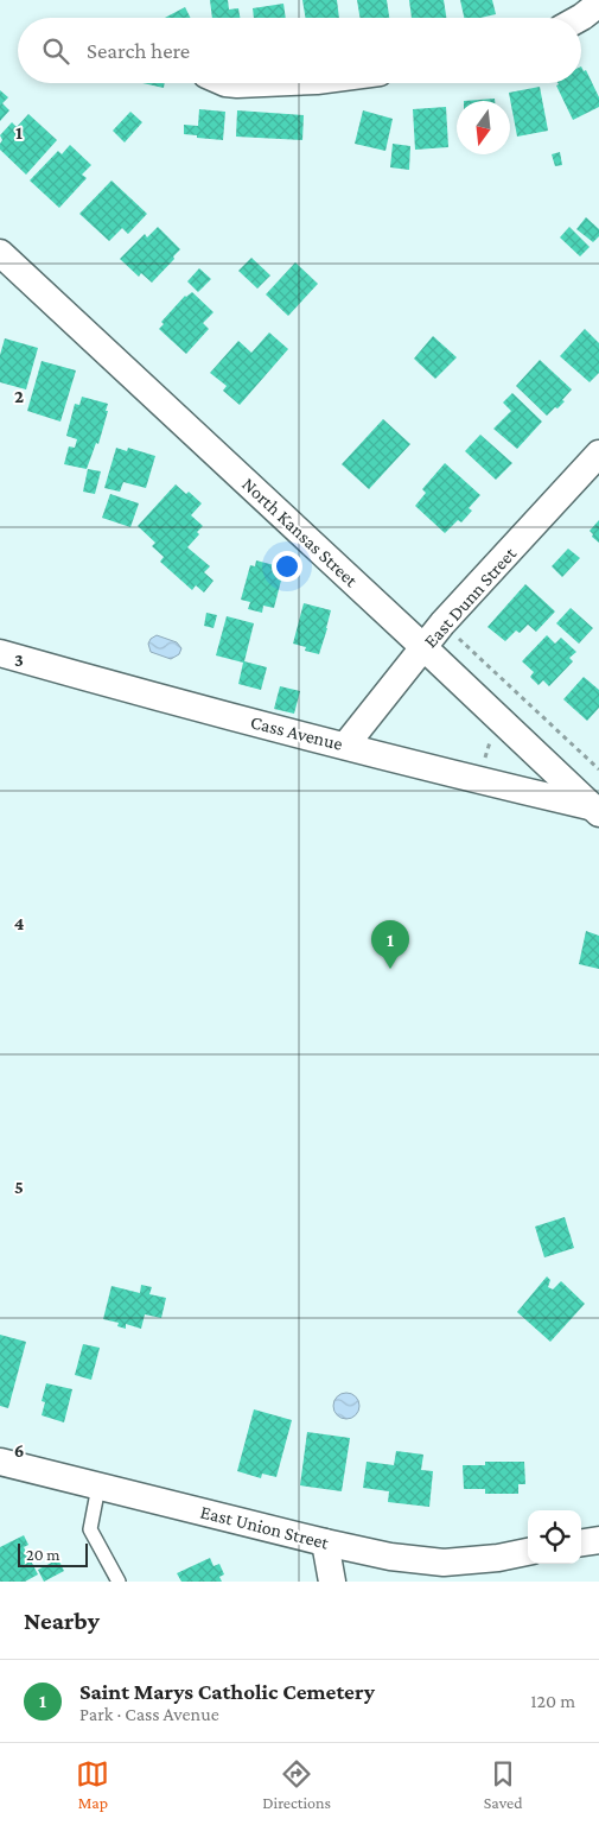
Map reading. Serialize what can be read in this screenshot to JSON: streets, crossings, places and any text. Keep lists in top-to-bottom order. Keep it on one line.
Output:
{"streets":{"street":["North Kansas Street","East Dunn Street","Cass Avenue","East Union Street"]},"crossings":[["North Kansas Street","East Dunn Street"],["North Kansas Street","Cass Avenue"],["East Dunn Street","Cass Avenue"]],"scale_bar":"20 m","north":"bottom","page":{"search":"Search here","pins":"1","scale":"20 m","heading":"Nearby","list":[{"mark":"1","name":"Saint Marys Catholic Cemetery","note":"Park · Cass Avenue","value":"120 m"}],"nav":["Map","Directions","Saved"]},"grid":{"rows":["1","2","3","4","5","6"]}}
